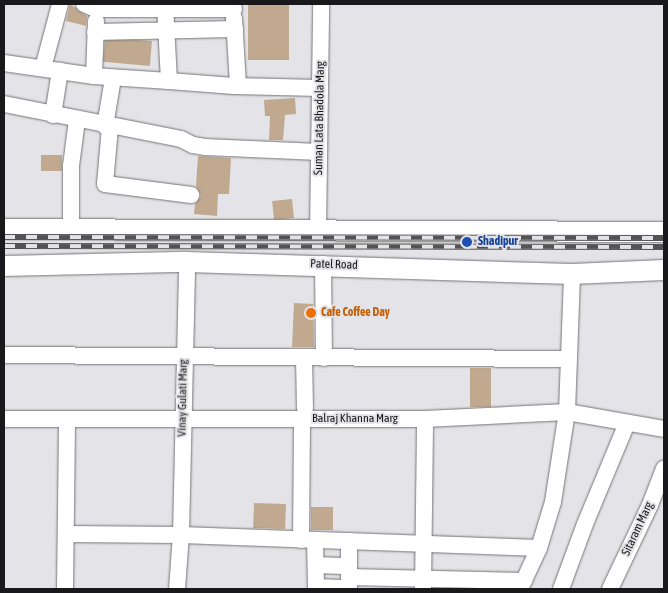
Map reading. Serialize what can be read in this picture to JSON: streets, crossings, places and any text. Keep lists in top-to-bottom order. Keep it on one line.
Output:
{"streets":{"main road":["Patel Road"],"street":["Suman Lata Bhadola Marg","Vinay Gulati Marg","Balraj Khanna Marg","Sitaram Marg"]},"crossings":[["Patel Road","Vinay Gulati Marg"],["Vinay Gulati Marg","Balraj Khanna Marg"]],"places":["Shadipur","Cafe Coffee Day"]}
